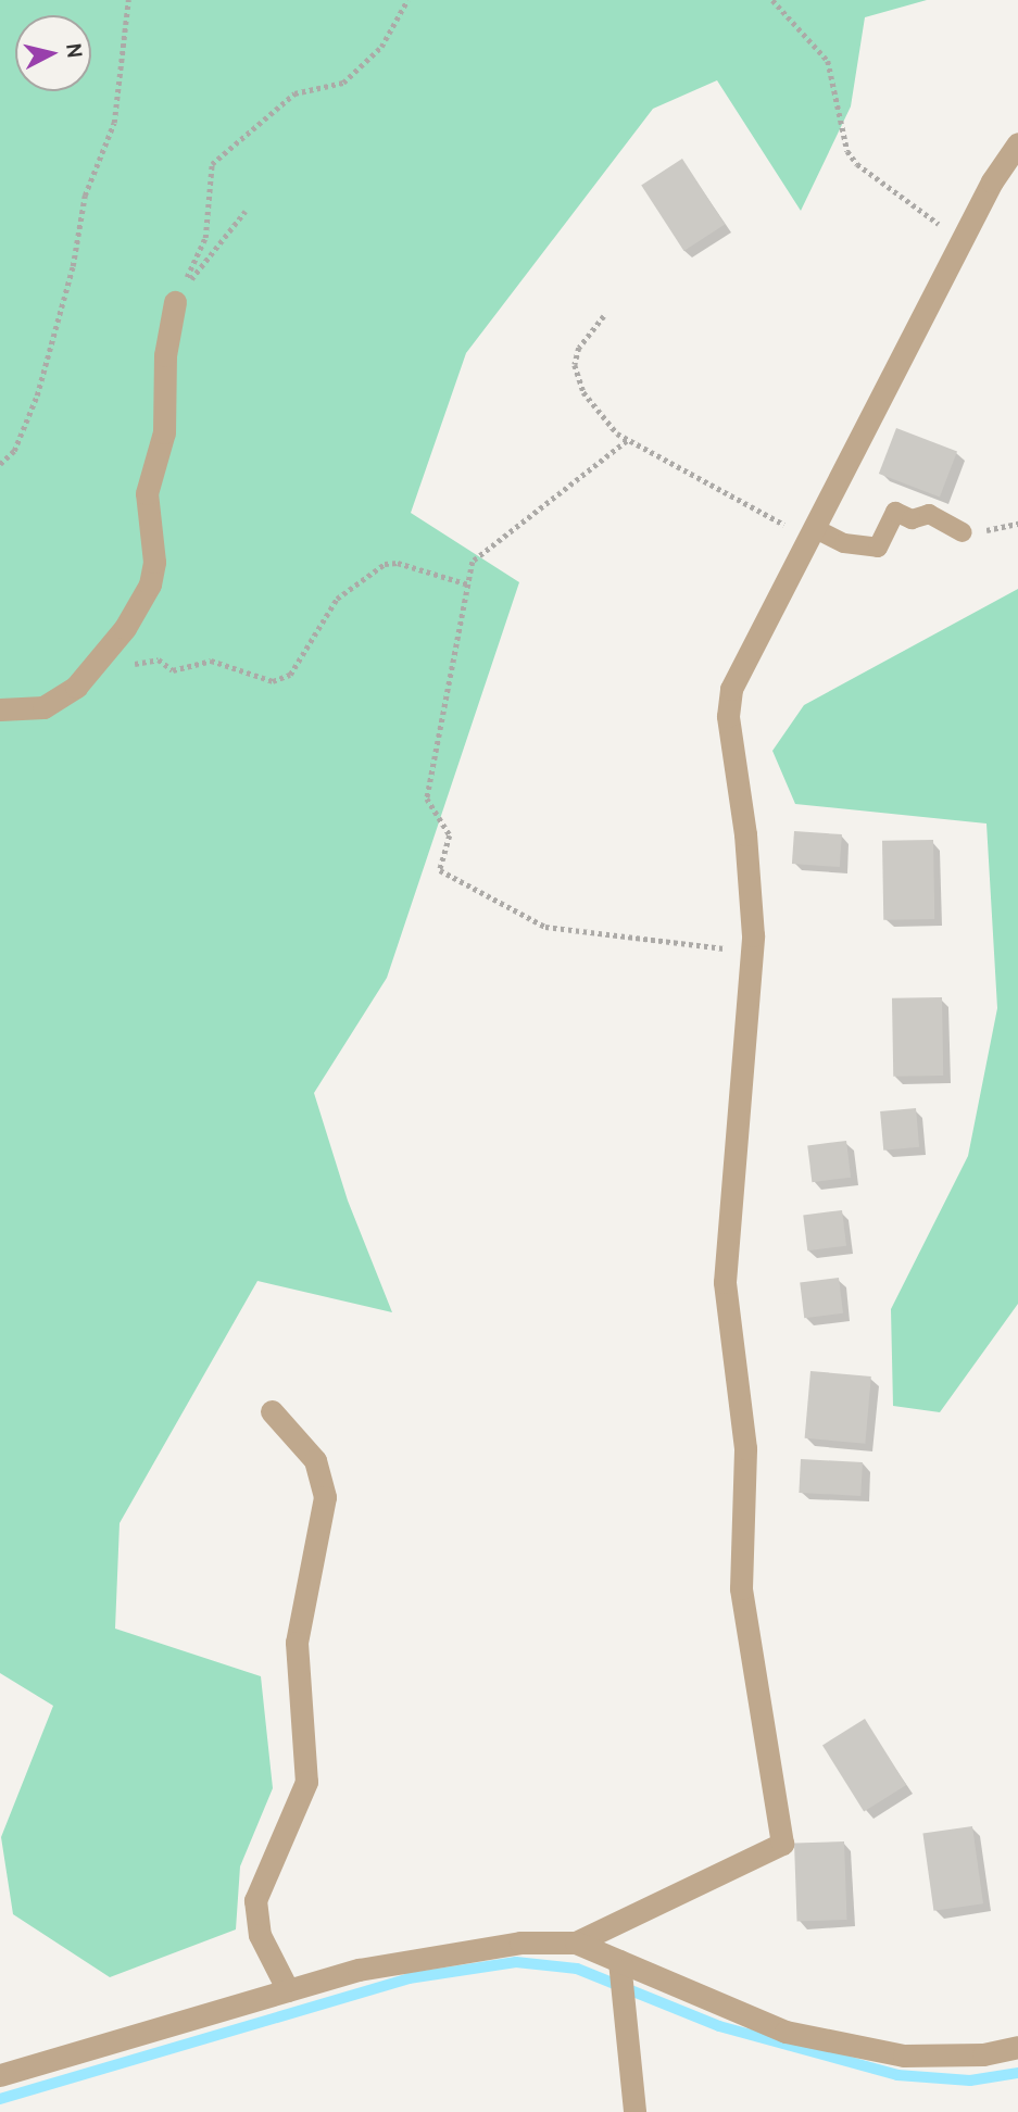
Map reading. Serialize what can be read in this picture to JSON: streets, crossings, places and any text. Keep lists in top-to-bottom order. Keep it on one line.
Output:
{"north":"right"}
